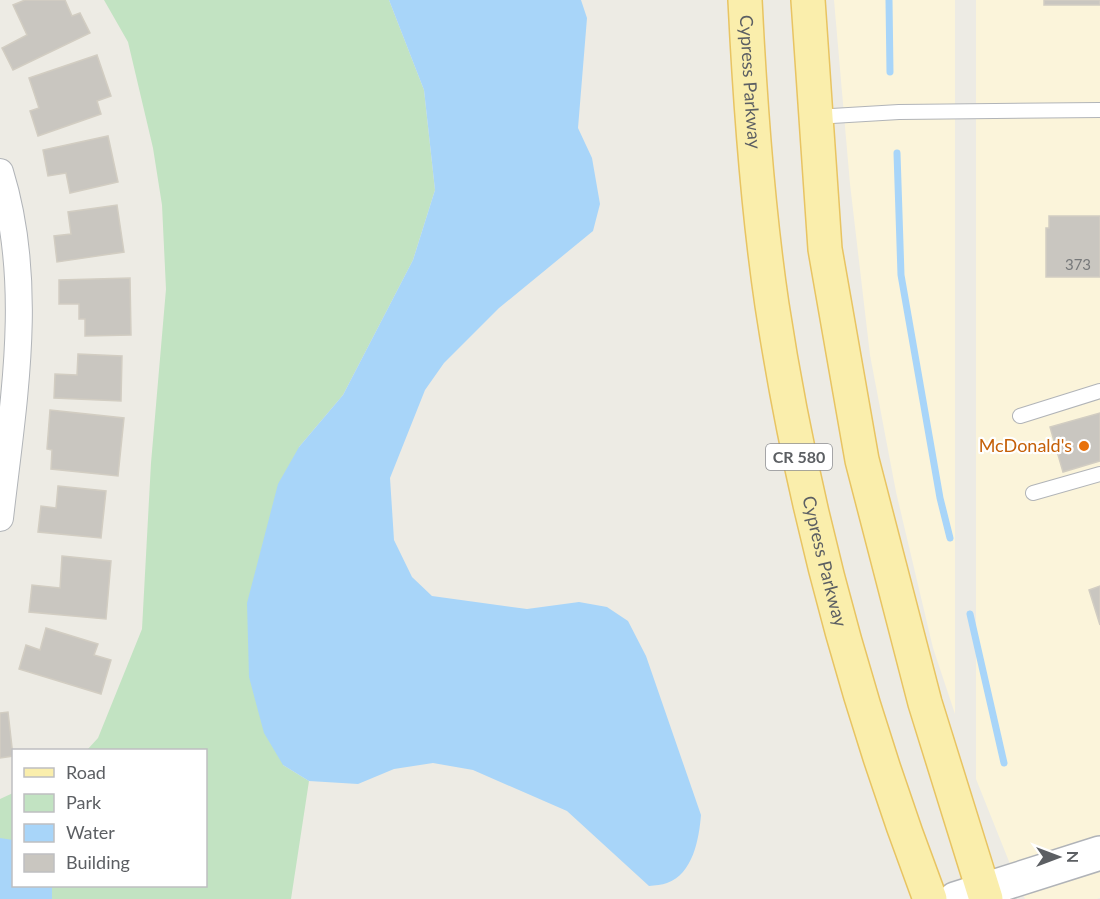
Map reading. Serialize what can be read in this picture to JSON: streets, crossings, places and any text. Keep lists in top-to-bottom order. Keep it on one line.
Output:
{"streets":{"main road":["Cypress Parkway","CR 580"]},"places":["McDonald's"],"house_numbers":["373"],"legend":["Road","Park","Water","Building"],"north":"right"}
